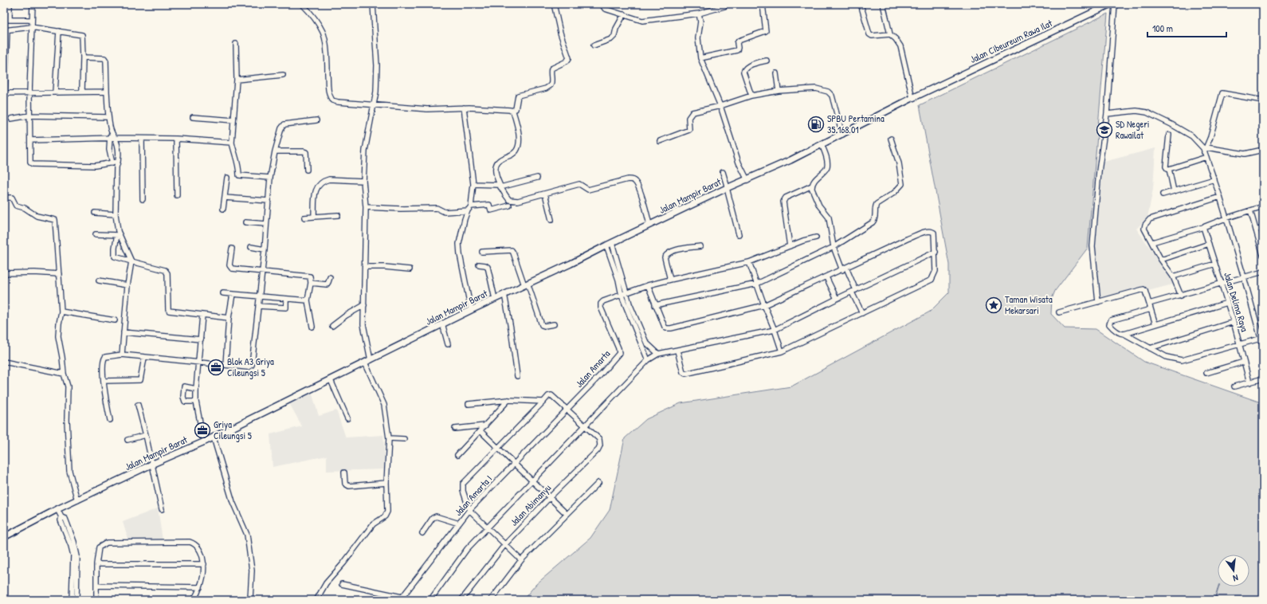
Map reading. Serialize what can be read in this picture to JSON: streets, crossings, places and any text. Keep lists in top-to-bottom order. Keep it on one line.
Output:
{"streets":{"street":["Jalan Cibeureum Rawa Ilat","Jalan Mampir Barat","Jalan Delima Raya","Jalan Amarta","Jalan Amarta I","Jalan Abimanyu"]},"crossings":[["Jalan Cibeureum Rawa Ilat","Jalan Mampir Barat"],["Jalan Amarta","Jalan Amarta I"]],"places":{"fuel station":["SPBU Pertamina 35.168.01"],"school or university":["SD Negeri Rawailat"],"place":["Taman Wisata Mekarsari"],"office":["Blok A3 Griya Cileungsi 5","Griya Cileungsi 5"]},"scale_bar":"100 m","north":"bottom"}
